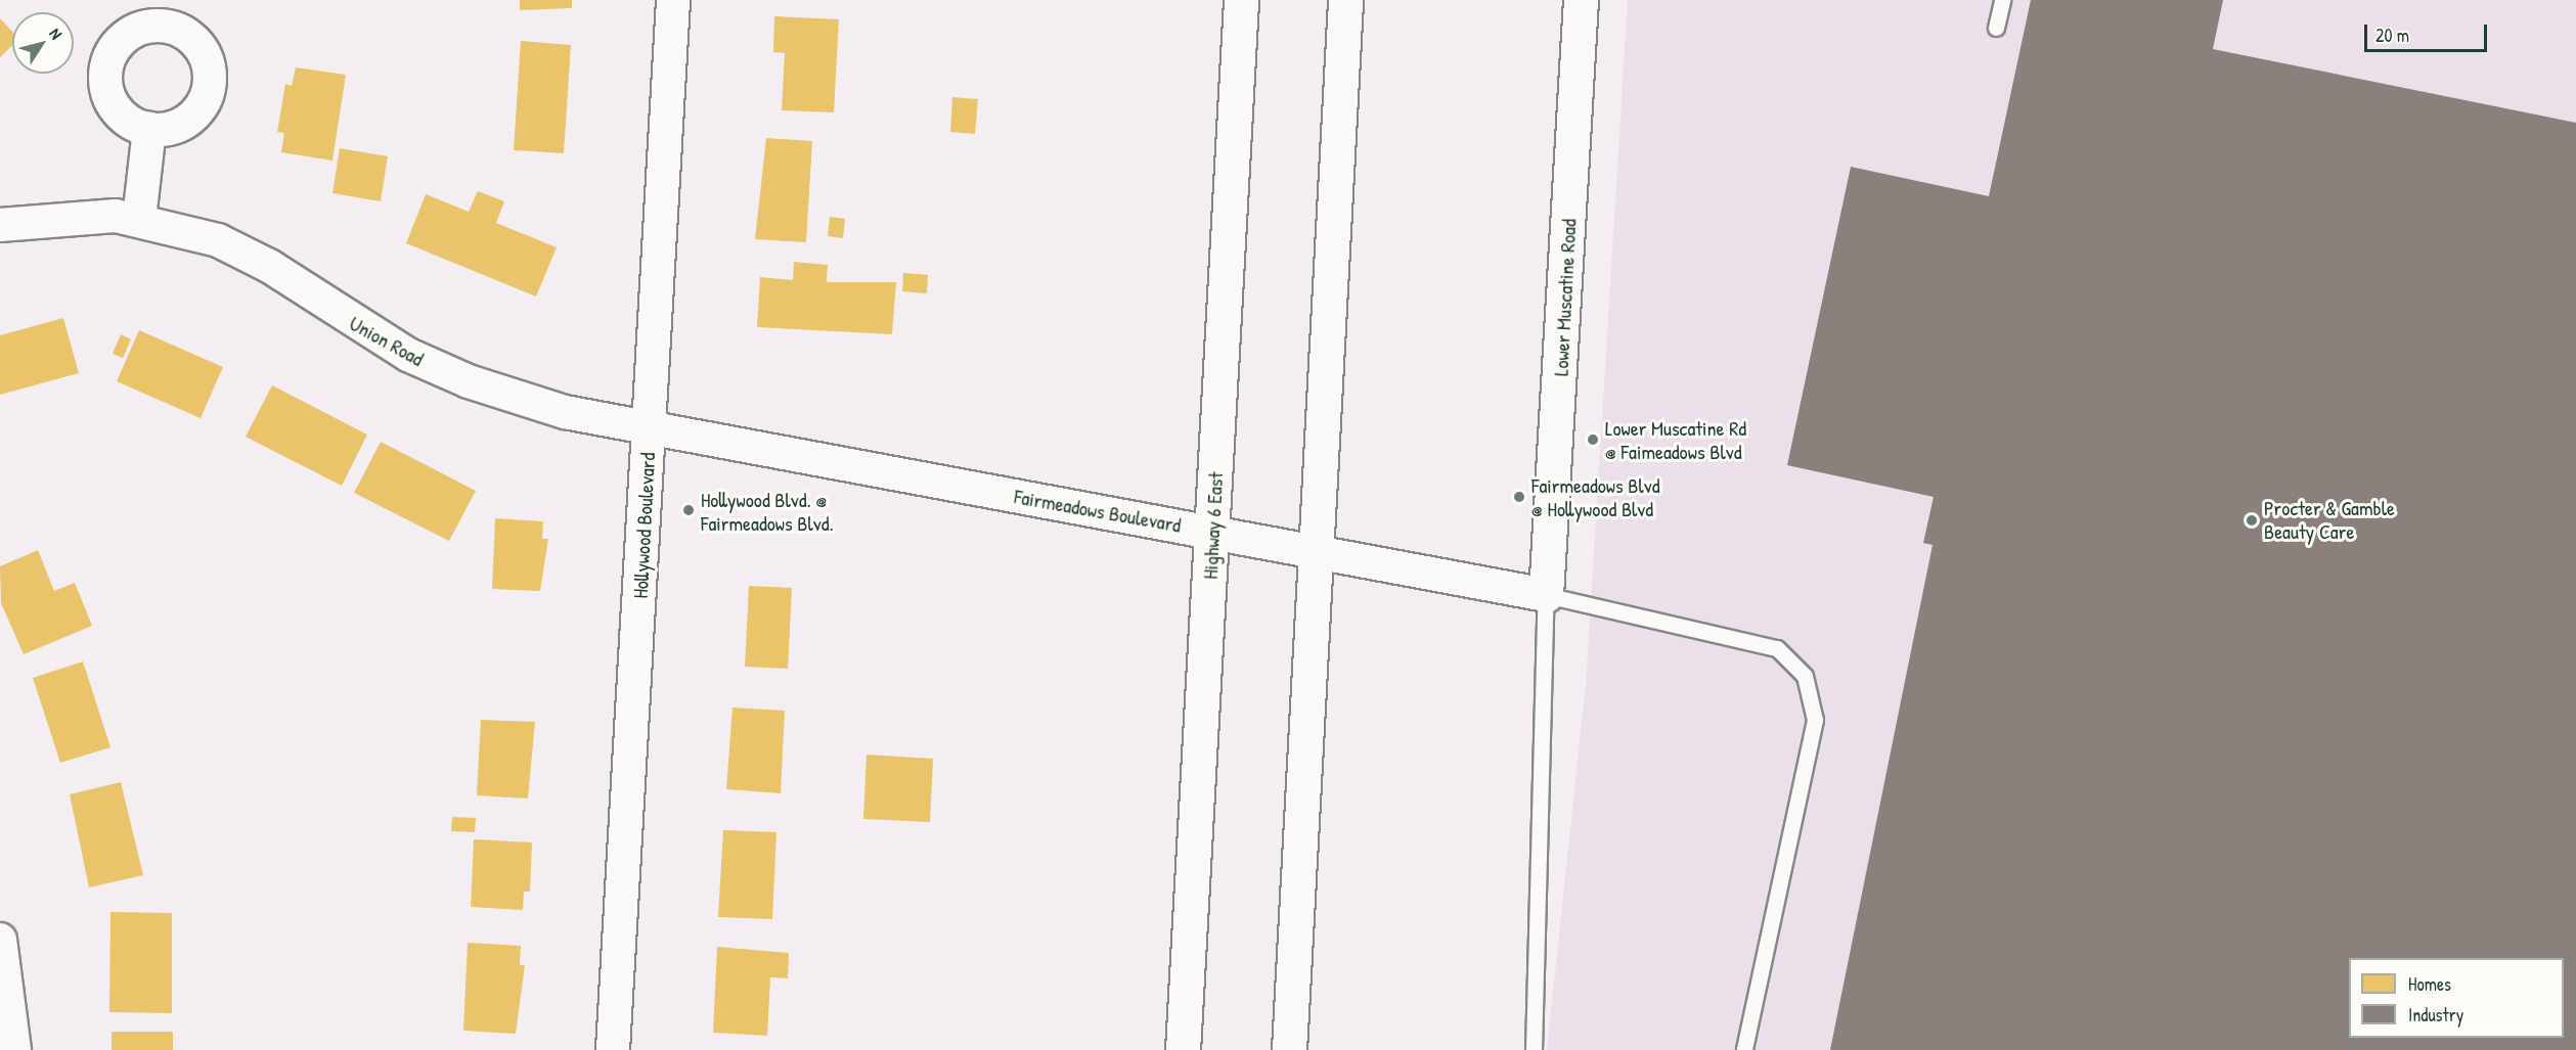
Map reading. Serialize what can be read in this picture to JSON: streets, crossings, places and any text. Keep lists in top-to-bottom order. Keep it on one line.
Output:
{"streets":{"main road":["Lower Muscatine Road","Highway 6 East"],"street":["Union Road","Fairmeadows Boulevard","Hollywood Boulevard"]},"crossings":[["Lower Muscatine Road","Fairmeadows Boulevard"],["Union Road","Fairmeadows Boulevard"],["Union Road","Hollywood Boulevard"],["Fairmeadows Boulevard","Hollywood Boulevard"],["Fairmeadows Boulevard","Highway 6 East"]],"places":["Lower Muscatine Rd @ Faimeadows Blvd","Fairmeadows Blvd @ Hollywood Blvd","Hollywood Blvd. @ Fairmeadows Blvd.","Procter & Gamble Beauty Care"],"legend":["Homes","Industry"],"scale_bar":"20 m","north":"top right"}
